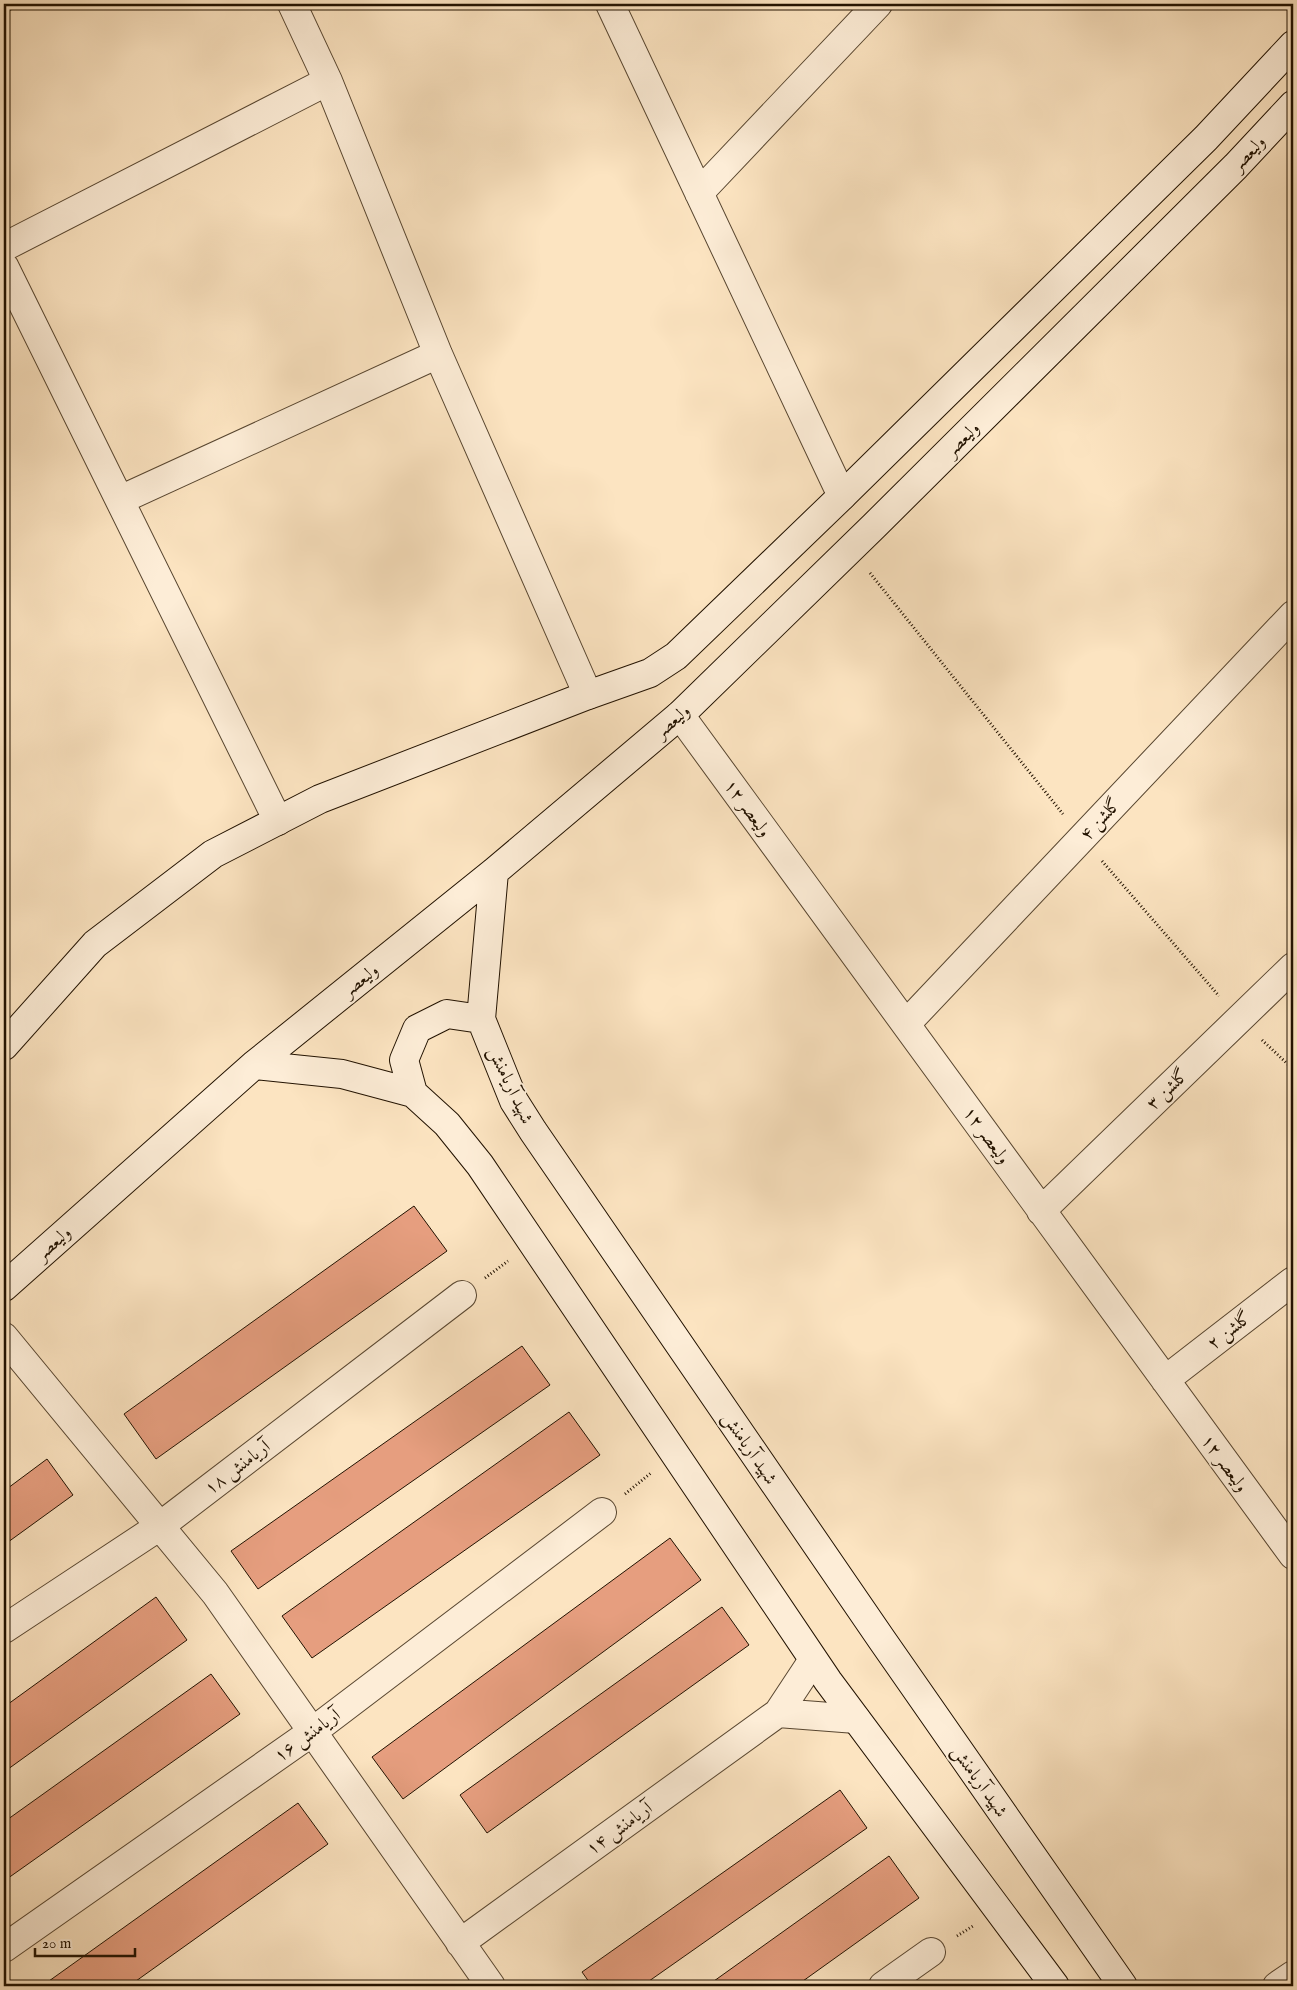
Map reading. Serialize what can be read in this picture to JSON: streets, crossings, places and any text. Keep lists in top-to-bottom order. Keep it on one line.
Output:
{"streets":{"street":["ولیعصر","ولیعصر ۱۲","گلشن ۴","شهید آریامنش","گلشن ۳","گلشن ۲","آریامنش ۱۸","آریامنش ۱۶","آریامنش ۱۴"]},"crossings":[["ولیعصر","ولیعصر ۱۲"],["ولیعصر","شهید آریامنش"],["ولیعصر ۱۲","گلشن ۴"],["ولیعصر ۱۲","گلشن ۳"],["ولیعصر ۱۲","گلشن ۲"]],"scale_bar":"20 m"}
